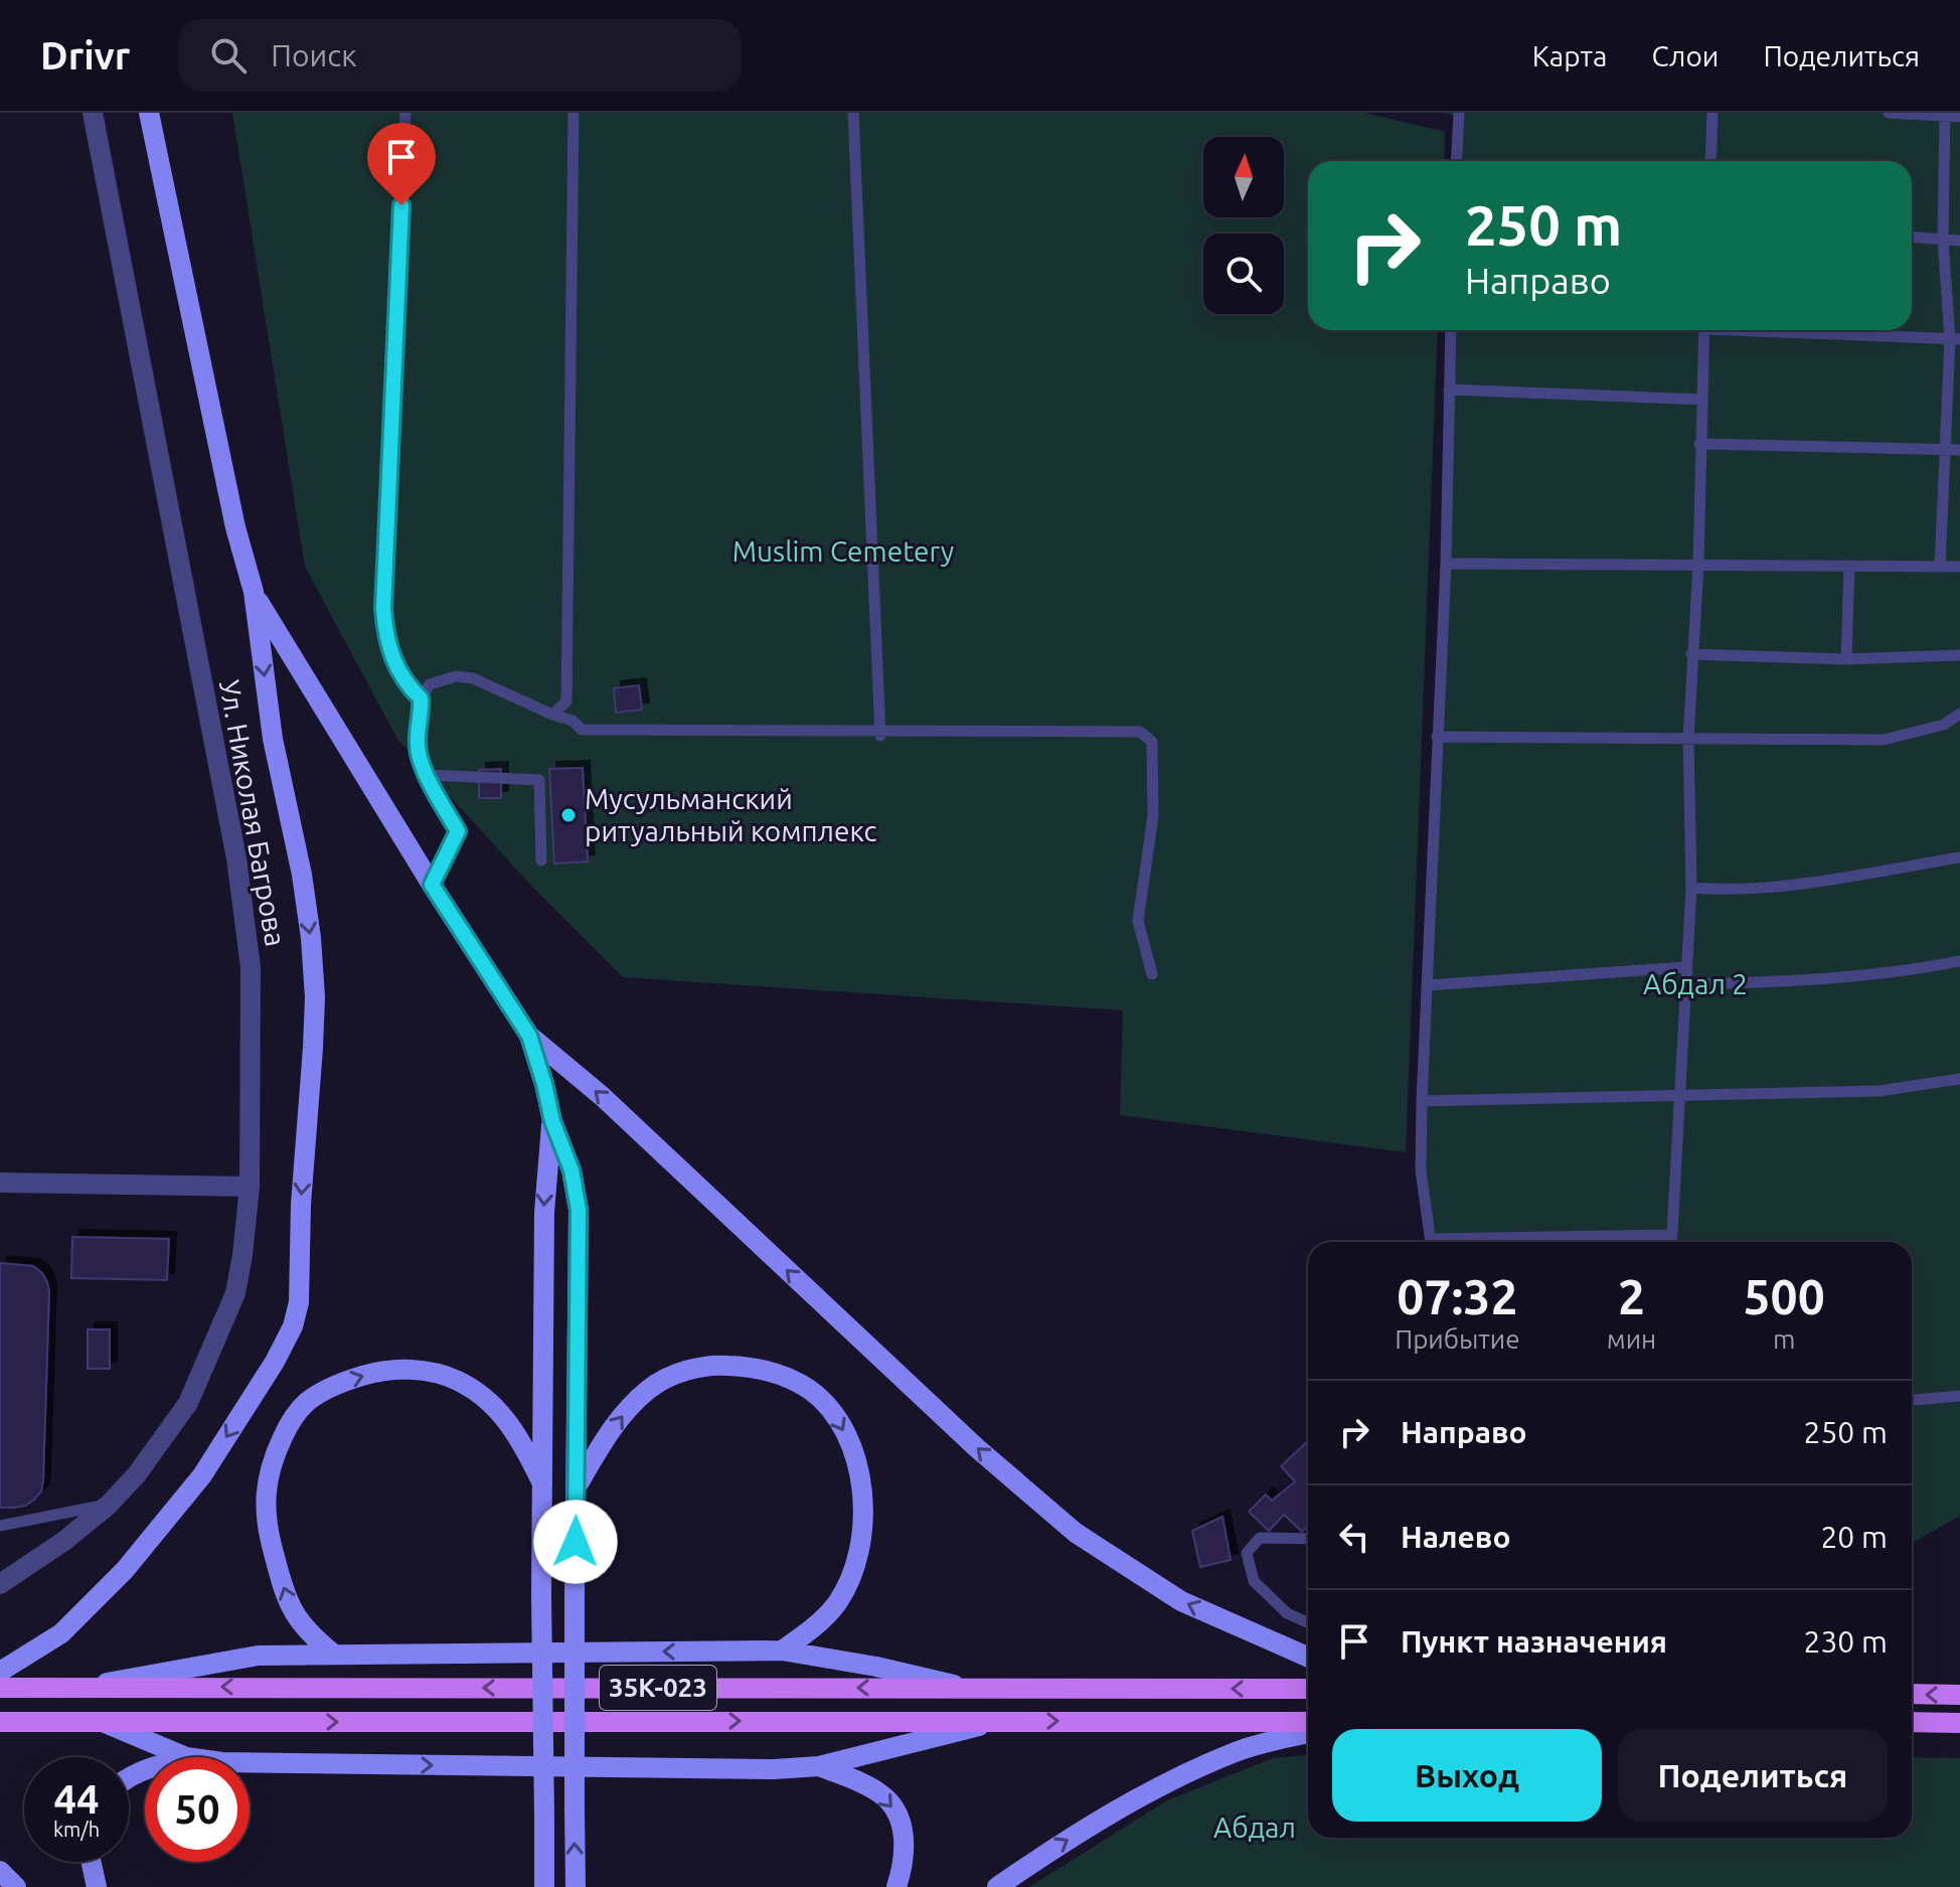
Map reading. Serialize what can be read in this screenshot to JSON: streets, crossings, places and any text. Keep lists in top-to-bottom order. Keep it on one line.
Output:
{"streets":{"main road":["35К-023"],"street":["Ул. Николая Багрова"]},"parks":["Muslim Cemetery","Абдал 2","Абдал"],"places":["Мусульманский ритуальный комплекс"],"north":"top","page":{"header":"Drivr","search":"Поиск","nav":["Карта","Слои","Поделиться"],"turn":["250 m","Направо"],"eta":["07:32","Прибытие","2","мин","500","m"],"list":[{"name":"Направо","value":"250 m"},{"name":"Налево","value":"20 m"},{"name":"Пункт назначения","value":"230 m"}],"buttons":["Выход","Поделиться"],"speed":"44 km/h","limit":"50"}}
